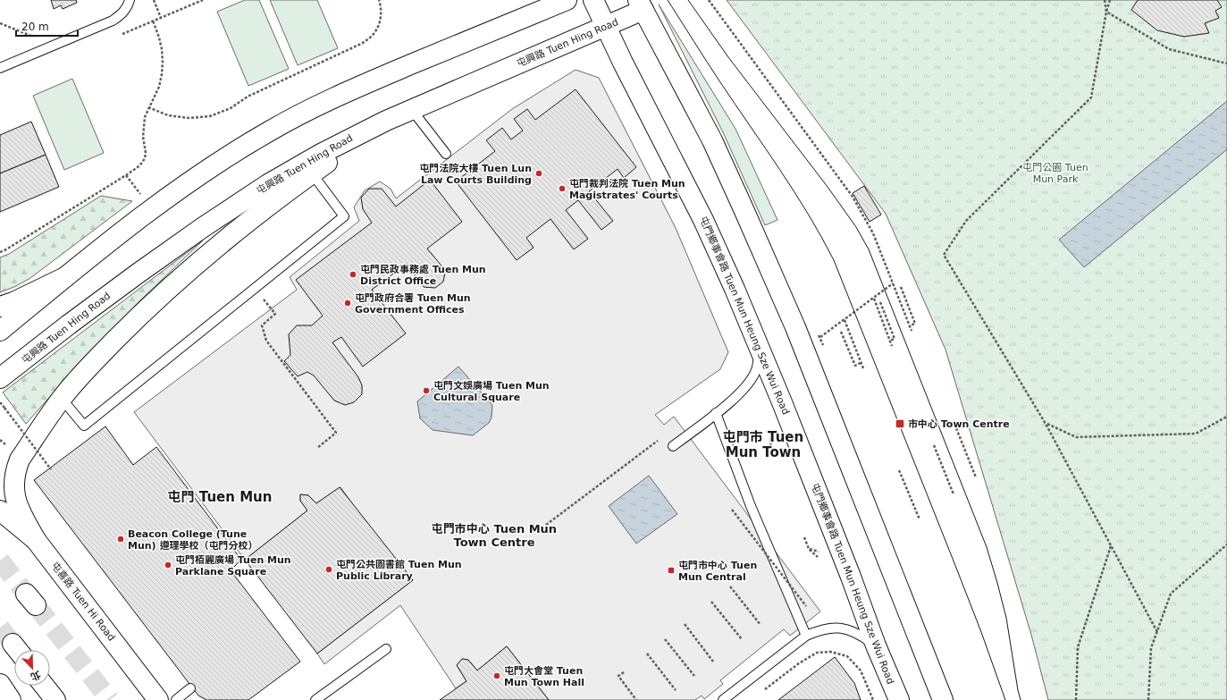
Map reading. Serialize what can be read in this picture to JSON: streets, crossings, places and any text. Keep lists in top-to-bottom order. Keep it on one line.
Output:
{"streets":{"main road":["屯興路 Tuen Hing Road","屯門鄉事會路 Tuen Mun Heung Sze Wui Road","屯喜路 Tuen Hi Road"]},"crossings":[["屯興路 Tuen Hing Road","屯門鄉事會路 Tuen Mun Heung Sze Wui Road"]],"districts":["屯門市 Tuen Mun Town","屯門 Tuen Mun","屯門市中心 Tuen Mun Town Centre"],"parks":["屯門公園 Tuen Mun Park"],"places":{"other":["屯門法院大樓 Tuen Lun Law Courts Building","屯門裁判法院 Tuen Mun Magistrates' Courts","屯門民政事務處 Tuen Mun District Office","屯門政府合署 Tuen Mun Government Offices","屯門文娛廣場 Tuen Mun Cultural Square","Beacon College (Tune Mun) 遵理學校（屯門分校）","屯門栢麗廣場 Tuen Mun Parklane Square","屯門公共圖書館 Tuen Mun Public Library","屯門大會堂 Tuen Mun Town Hall"],"transit":["市中心 Town Centre","屯門市中心 Tuen Mun Central"]},"scale_bar":"20 m","north":"bottom right"}
